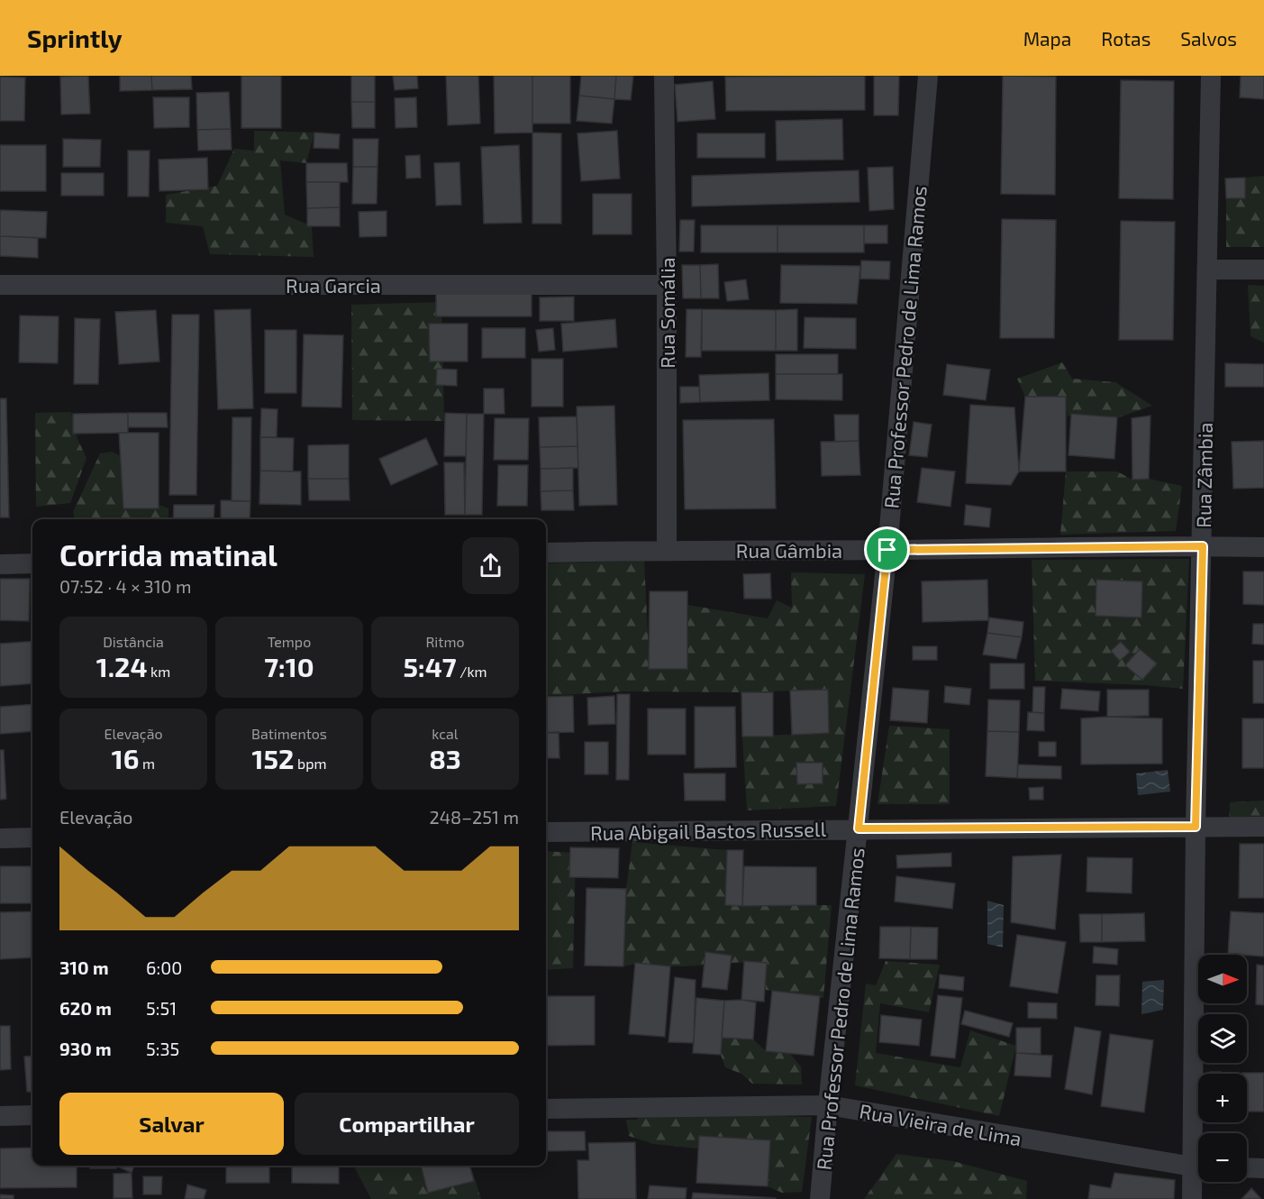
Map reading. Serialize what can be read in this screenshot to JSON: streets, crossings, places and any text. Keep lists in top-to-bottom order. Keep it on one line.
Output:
{"streets":{"street":["Rua Garcia","Rua Somália","Rua Professor Pedro de Lima Ramos","Rua Zâmbia","Rua Gâmbia","Rua Abigail Bastos Russell","Rua Vieira de Lima"]},"crossings":[["Rua Garcia","Rua Somália"],["Rua Somália","Rua Gâmbia"],["Rua Professor Pedro de Lima Ramos","Rua Gâmbia"],["Rua Professor Pedro de Lima Ramos","Rua Abigail Bastos Russell"],["Rua Professor Pedro de Lima Ramos","Rua Vieira de Lima"],["Rua Zâmbia","Rua Gâmbia"],["Rua Zâmbia","Rua Abigail Bastos Russell"]],"north":"right","page":{"header":"Sprintly","nav":["Mapa","Rotas","Salvos"],"heading":["Corrida matinal","07:52 · 4 × 310 m"],"stats":[["Distância","1.24 km"],["Tempo","7:10"],["Ritmo","5:47 /km"],["Elevação","16 m"],["Batimentos","152 bpm"],["kcal","83"]],"chart":["Elevação","248–251 m"],"list":[{"name":"310 m","note":"6:00"},{"name":"620 m","note":"5:51"},{"name":"930 m","note":"5:35"}],"map_buttons":["+","−"],"buttons":["Salvar","Compartilhar"]}}
